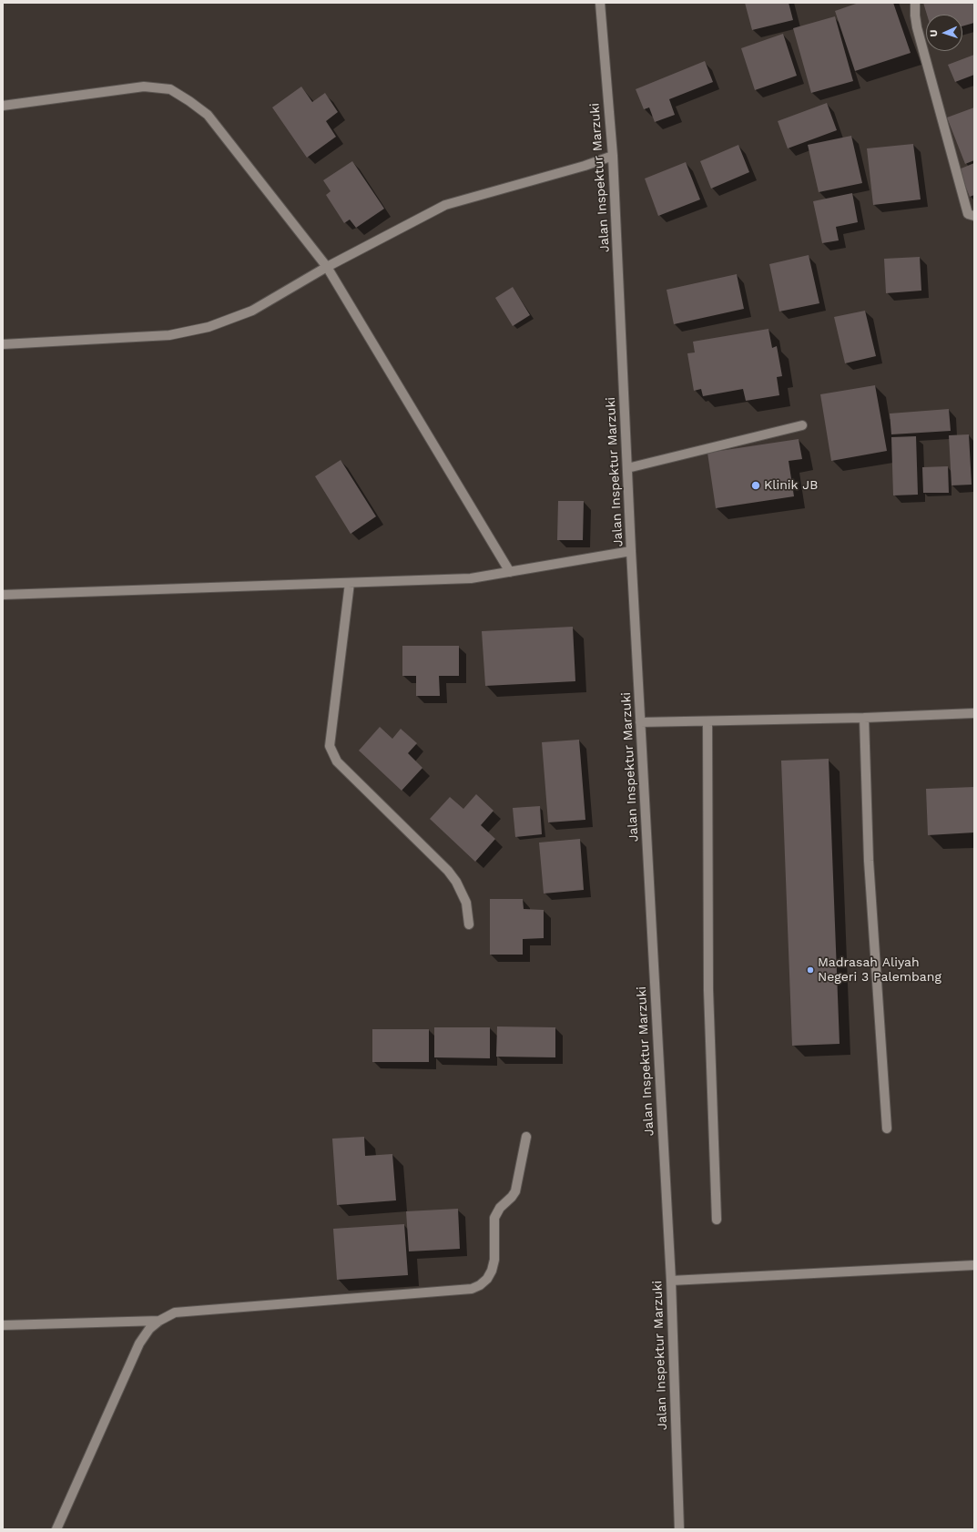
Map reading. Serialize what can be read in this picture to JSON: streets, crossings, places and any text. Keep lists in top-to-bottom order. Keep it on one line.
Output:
{"streets":{"street":["Jalan Inspektur Marzuki"]},"places":["Klinik JB","Madrasah Aliyah Negeri 3 Palembang"],"north":"left"}
